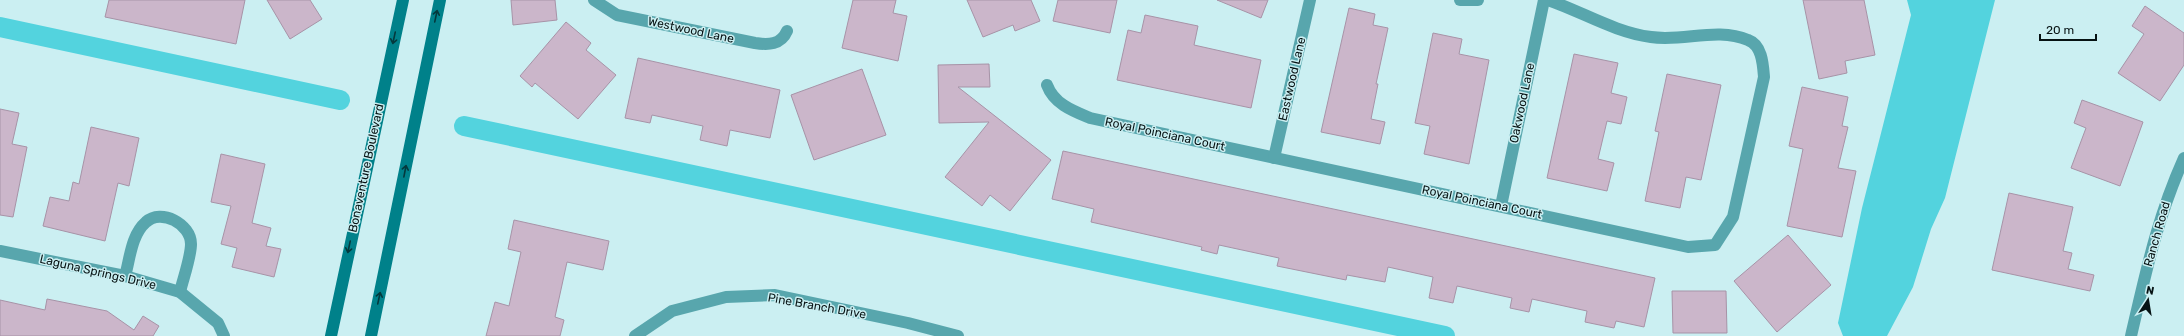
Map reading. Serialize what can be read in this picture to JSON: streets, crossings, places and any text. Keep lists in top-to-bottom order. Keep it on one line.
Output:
{"streets":{"main road":["Bonaventure Boulevard"],"street":["Westwood Lane","Eastwood Lane","Oakwood Lane","Royal Poinciana Court","Ranch Road","Laguna Springs Drive","Pine Branch Drive"]},"crossings":[["Eastwood Lane","Royal Poinciana Court"],["Oakwood Lane","Royal Poinciana Court"]],"scale_bar":"20 m","north":"top"}
